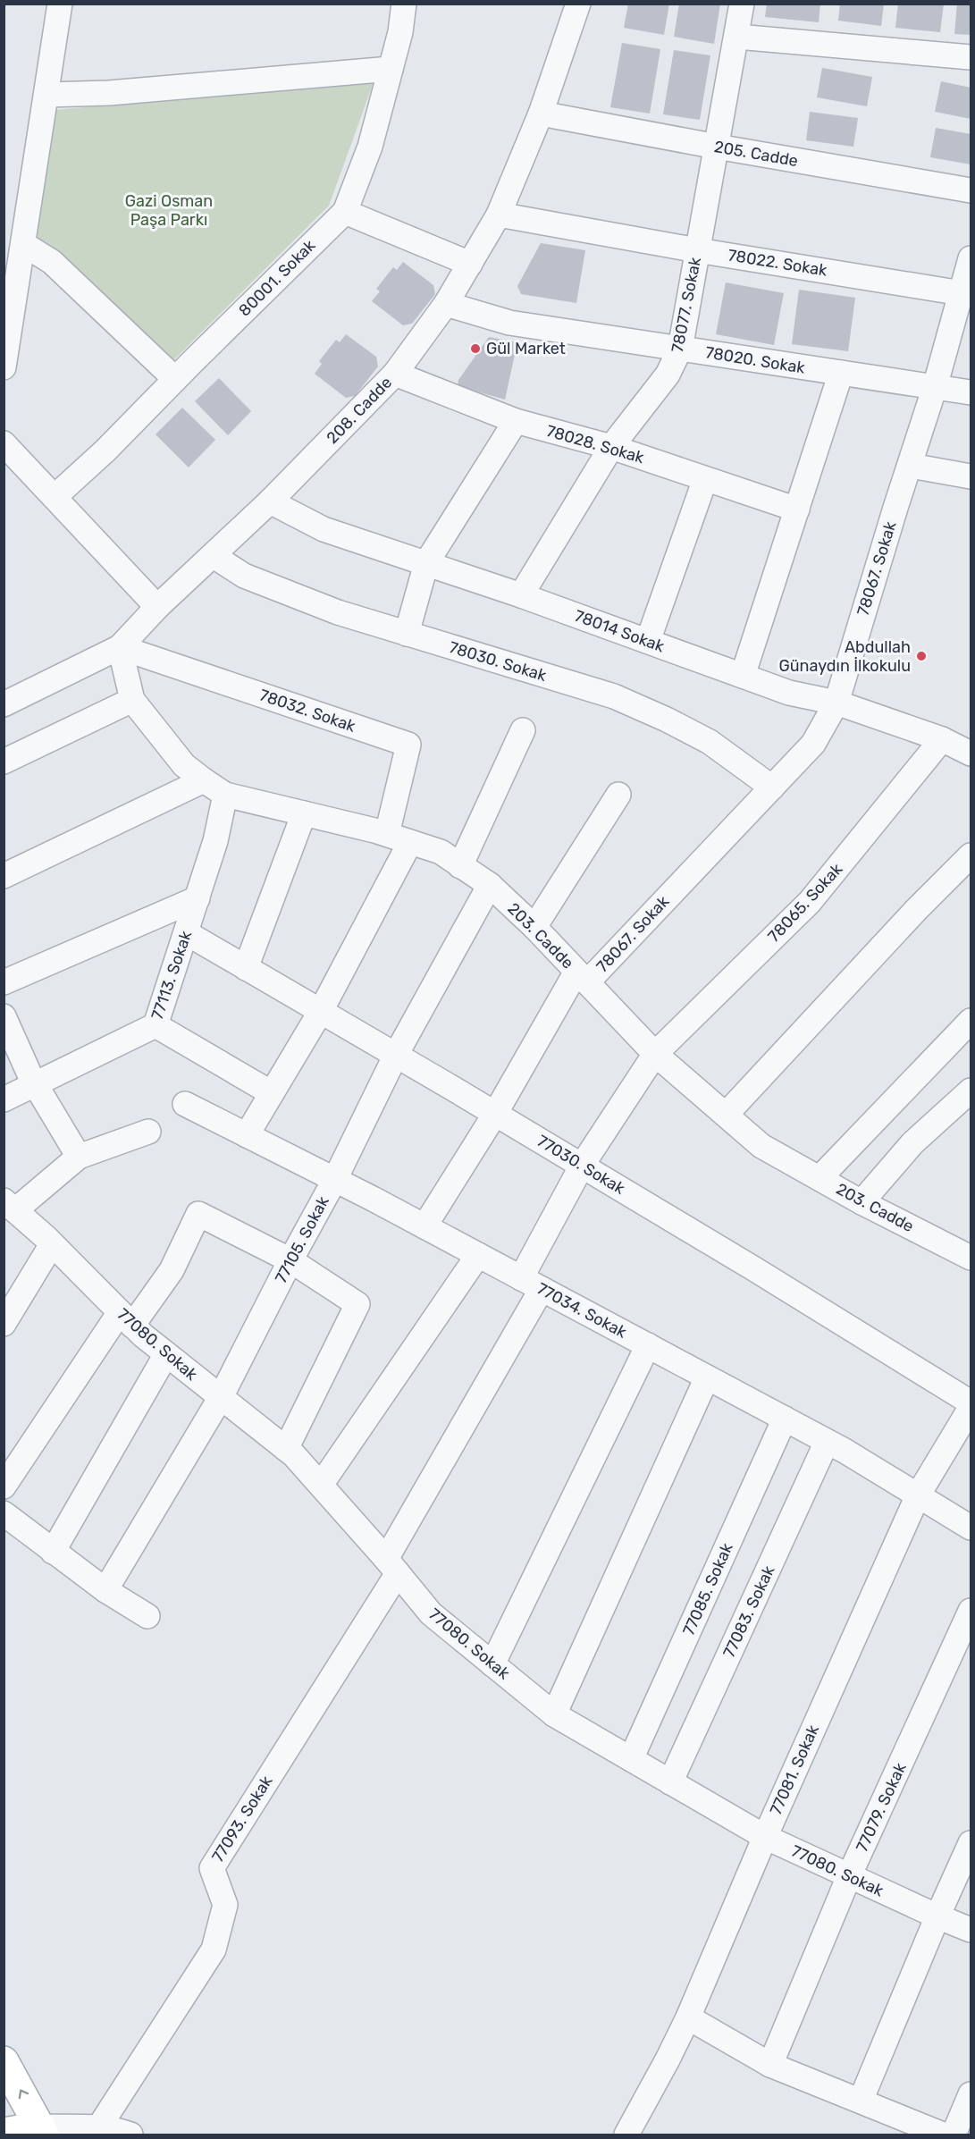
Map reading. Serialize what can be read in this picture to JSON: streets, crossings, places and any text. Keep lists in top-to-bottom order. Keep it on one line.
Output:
{"streets":{"street":["205. Cadde","78022. Sokak","80001. Sokak","78077. Sokak","78020. Sokak","208. Cadde","78028. Sokak","78067. Sokak","78014 Sokak","78030. Sokak","78032. Sokak","78065. Sokak","203. Cadde","77113. Sokak","77030. Sokak","77105. Sokak","77034. Sokak","77080. Sokak","77085. Sokak","77083. Sokak","77081. Sokak","77079. Sokak","77093. Sokak"]},"crossings":[["205. Cadde","78077. Sokak"],["205. Cadde","208. Cadde"],["78022. Sokak","78077. Sokak"],["78022. Sokak","208. Cadde"],["78022. Sokak","78067. Sokak"],["78077. Sokak","78020. Sokak"],["78077. Sokak","78028. Sokak"],["78077. Sokak","78014 Sokak"],["78020. Sokak","208. Cadde"],["78020. Sokak","78067. Sokak"],["208. Cadde","78028. Sokak"],["208. Cadde","78014 Sokak"],["208. Cadde","78030. Sokak"],["208. Cadde","78032. Sokak"],["208. Cadde","203. Cadde"],["78067. Sokak","78014 Sokak"],["78067. Sokak","78030. Sokak"],["78067. Sokak","203. Cadde"],["78067. Sokak","77030. Sokak"],["78067. Sokak","77034. Sokak"],["78014 Sokak","78065. Sokak"],["78032. Sokak","203. Cadde"],["78065. Sokak","203. Cadde"],["78065. Sokak","77030. Sokak"],["78065. Sokak","77034. Sokak"],["78065. Sokak","77080. Sokak"],["78065. Sokak","77093. Sokak"],["203. Cadde","77113. Sokak"],["203. Cadde","77105. Sokak"],["77113. Sokak","77030. Sokak"],["77030. Sokak","77105. Sokak"],["77105. Sokak","77034. Sokak"],["77105. Sokak","77080. Sokak"],["77034. Sokak","77085. Sokak"],["77034. Sokak","77083. Sokak"],["77034. Sokak","77081. Sokak"],["77080. Sokak","77085. Sokak"],["77080. Sokak","77083. Sokak"],["77080. Sokak","77081. Sokak"],["77080. Sokak","77079. Sokak"],["77080. Sokak","77093. Sokak"]],"parks":["Gazi Osman Paşa Parkı"],"places":["Gül Market","Abdullah Günaydın İlkokulu"]}
